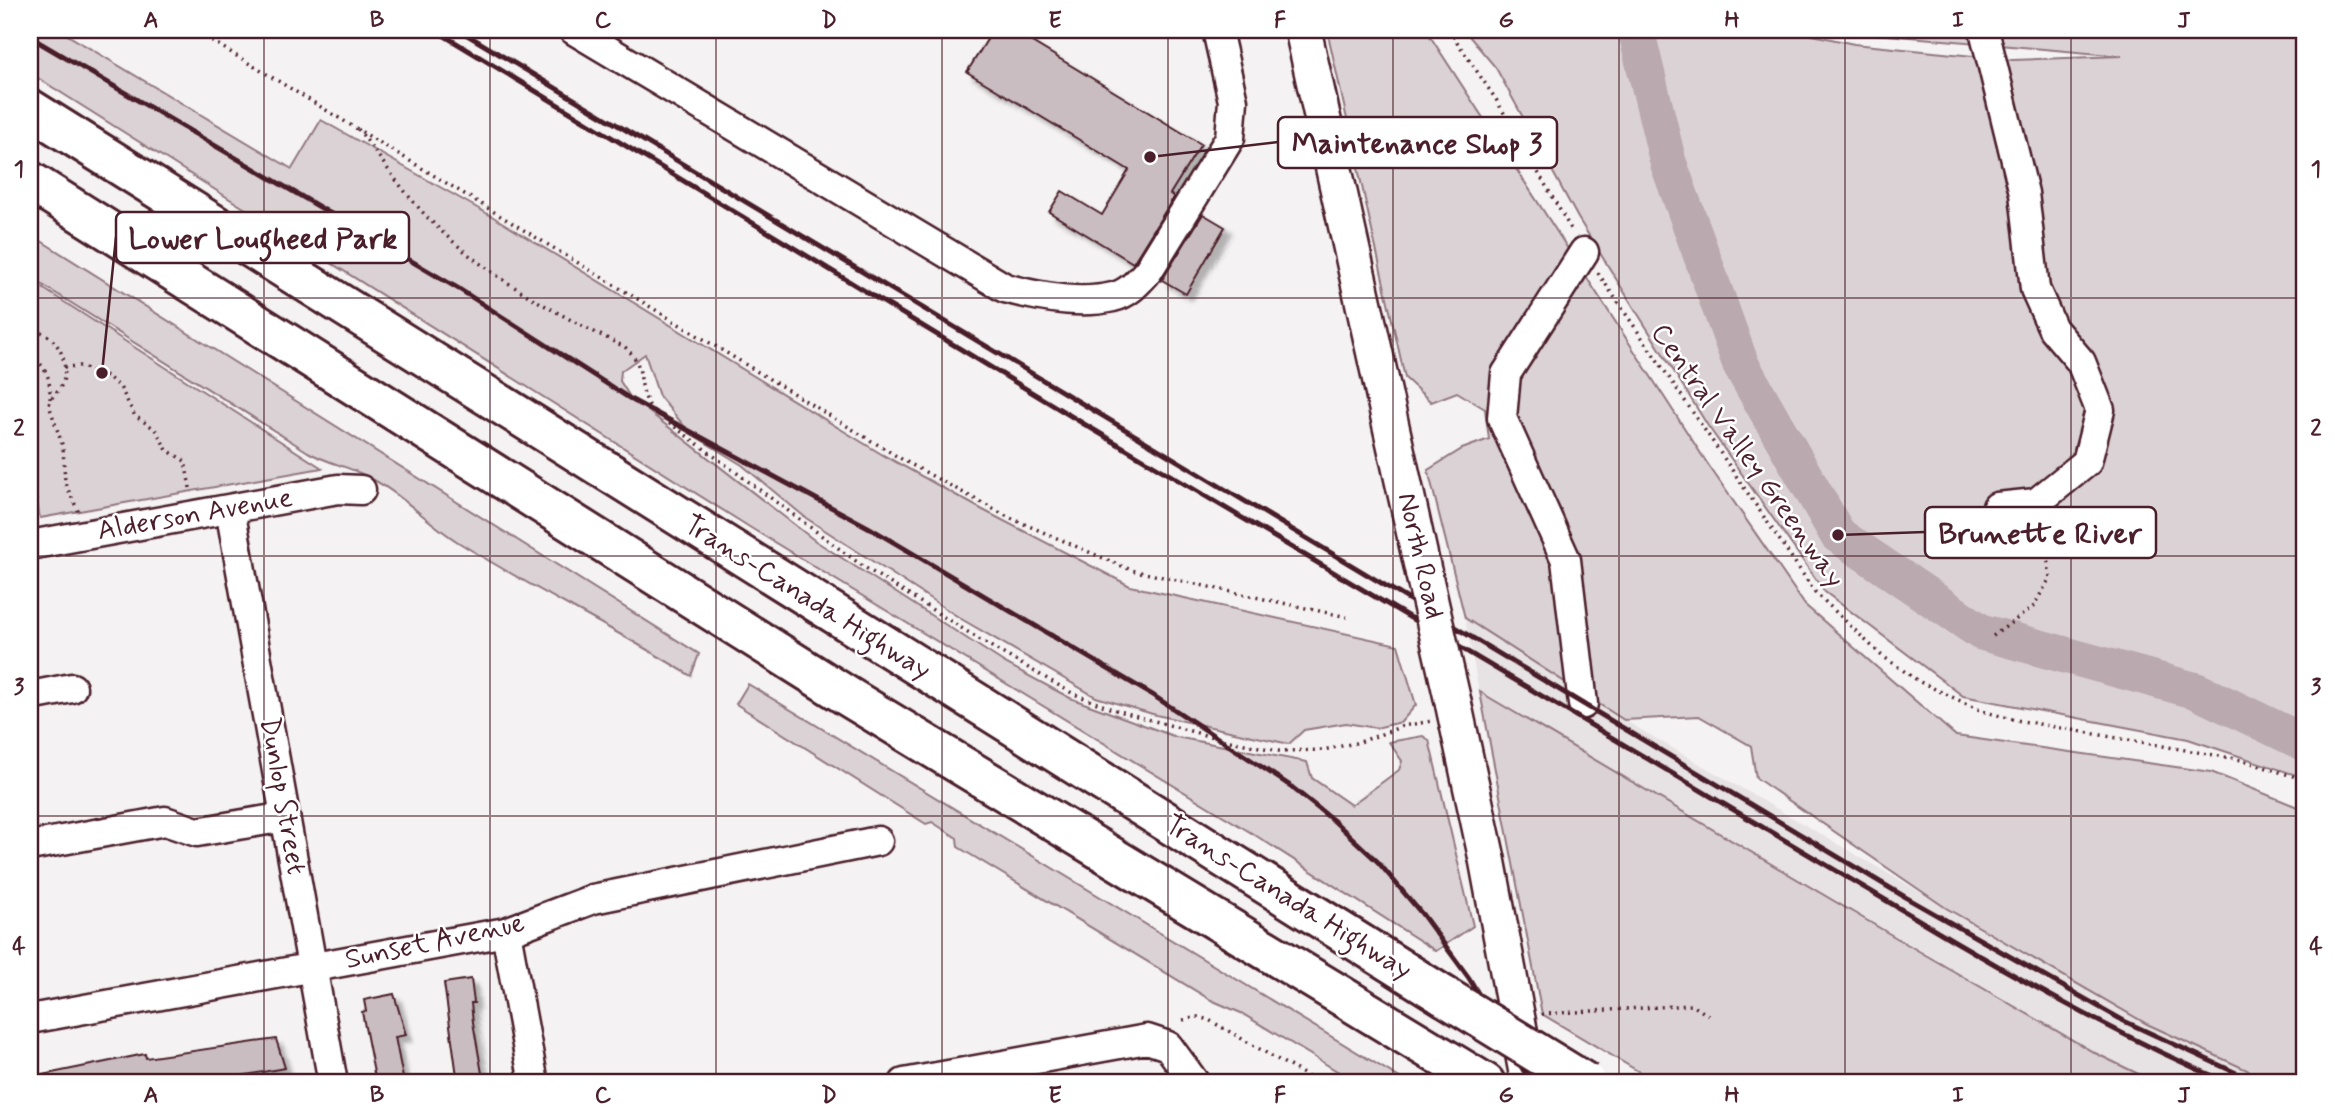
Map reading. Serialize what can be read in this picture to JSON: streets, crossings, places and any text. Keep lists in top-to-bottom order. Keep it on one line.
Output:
{"streets":{"highway":["Trans-Canada Highway"],"main road":["North Road"],"street":["Alderson Avenue","Dunlop Street","Sunset Avenue"],"path":["Central Valley Greenway"]},"crossings":[["Alderson Avenue","Dunlop Street"],["Dunlop Street","Sunset Avenue"]],"places":["Maintenance Shop 3","Lower Lougheed Park","Brunette River"],"grid":{"columns":["A","B","C","D","E","F","G","H","I","J"],"rows":["1","2","3","4"]}}
